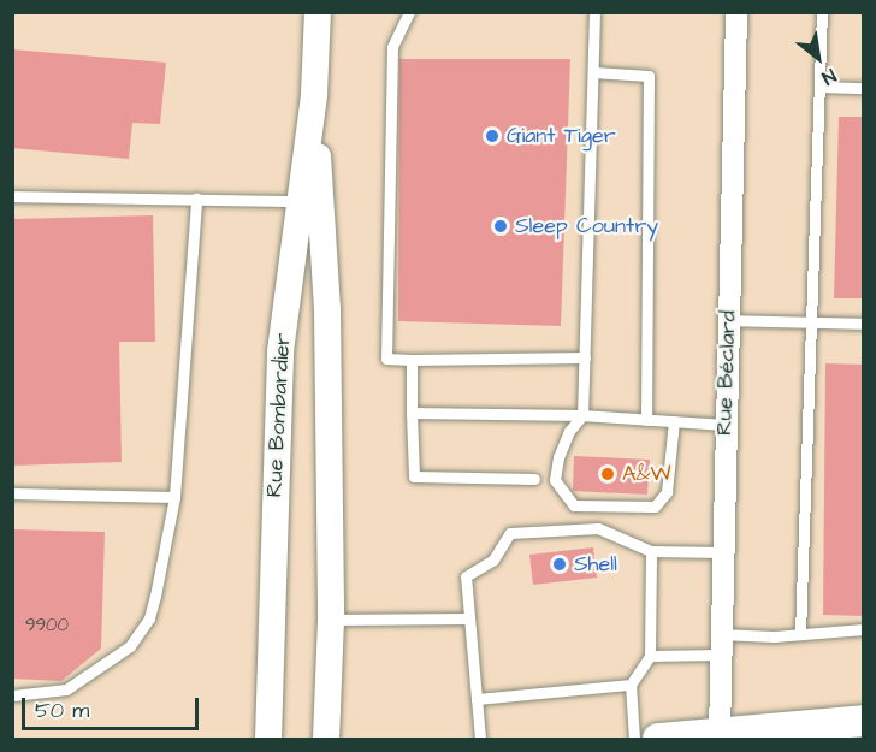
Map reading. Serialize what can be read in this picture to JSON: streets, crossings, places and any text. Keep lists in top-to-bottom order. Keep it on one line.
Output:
{"streets":{"street":["Rue Béclard","Rue Bombardier"]},"places":["Giant Tiger","Sleep Country","A&W","Shell"],"house_numbers":["9900"],"scale_bar":"50 m","north":"bottom right"}
